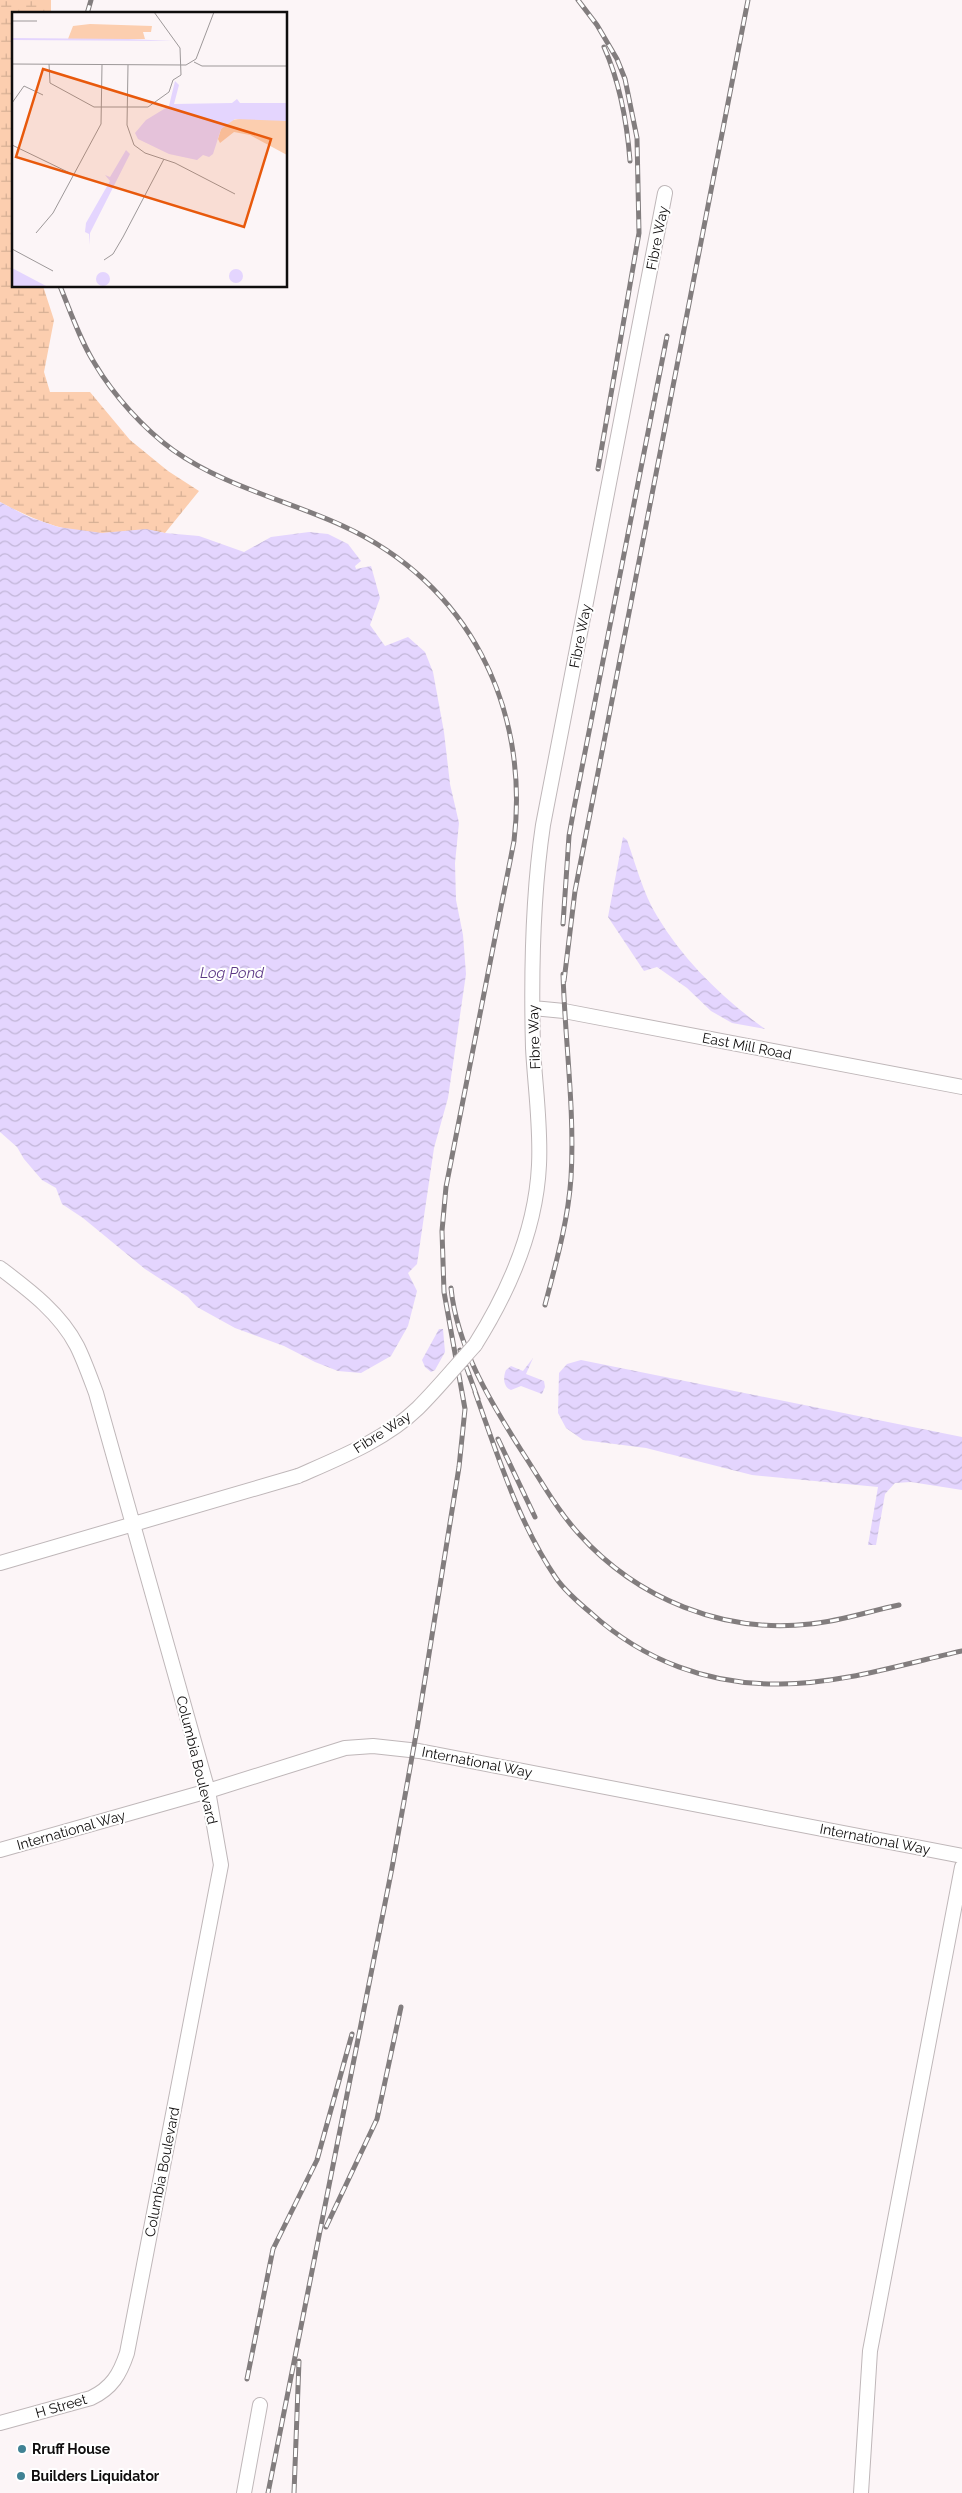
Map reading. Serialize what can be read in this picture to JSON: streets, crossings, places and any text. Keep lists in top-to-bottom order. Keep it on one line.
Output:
{"streets":{"street":["Fibre Way","East Mill Road","Columbia Boulevard","International Way","H Street"]},"crossings":[["Fibre Way","East Mill Road"],["Fibre Way","Columbia Boulevard"],["Columbia Boulevard","International Way"],["Columbia Boulevard","H Street"]],"water":["Log Pond"],"places":["Rruff House","Builders Liquidator"]}
